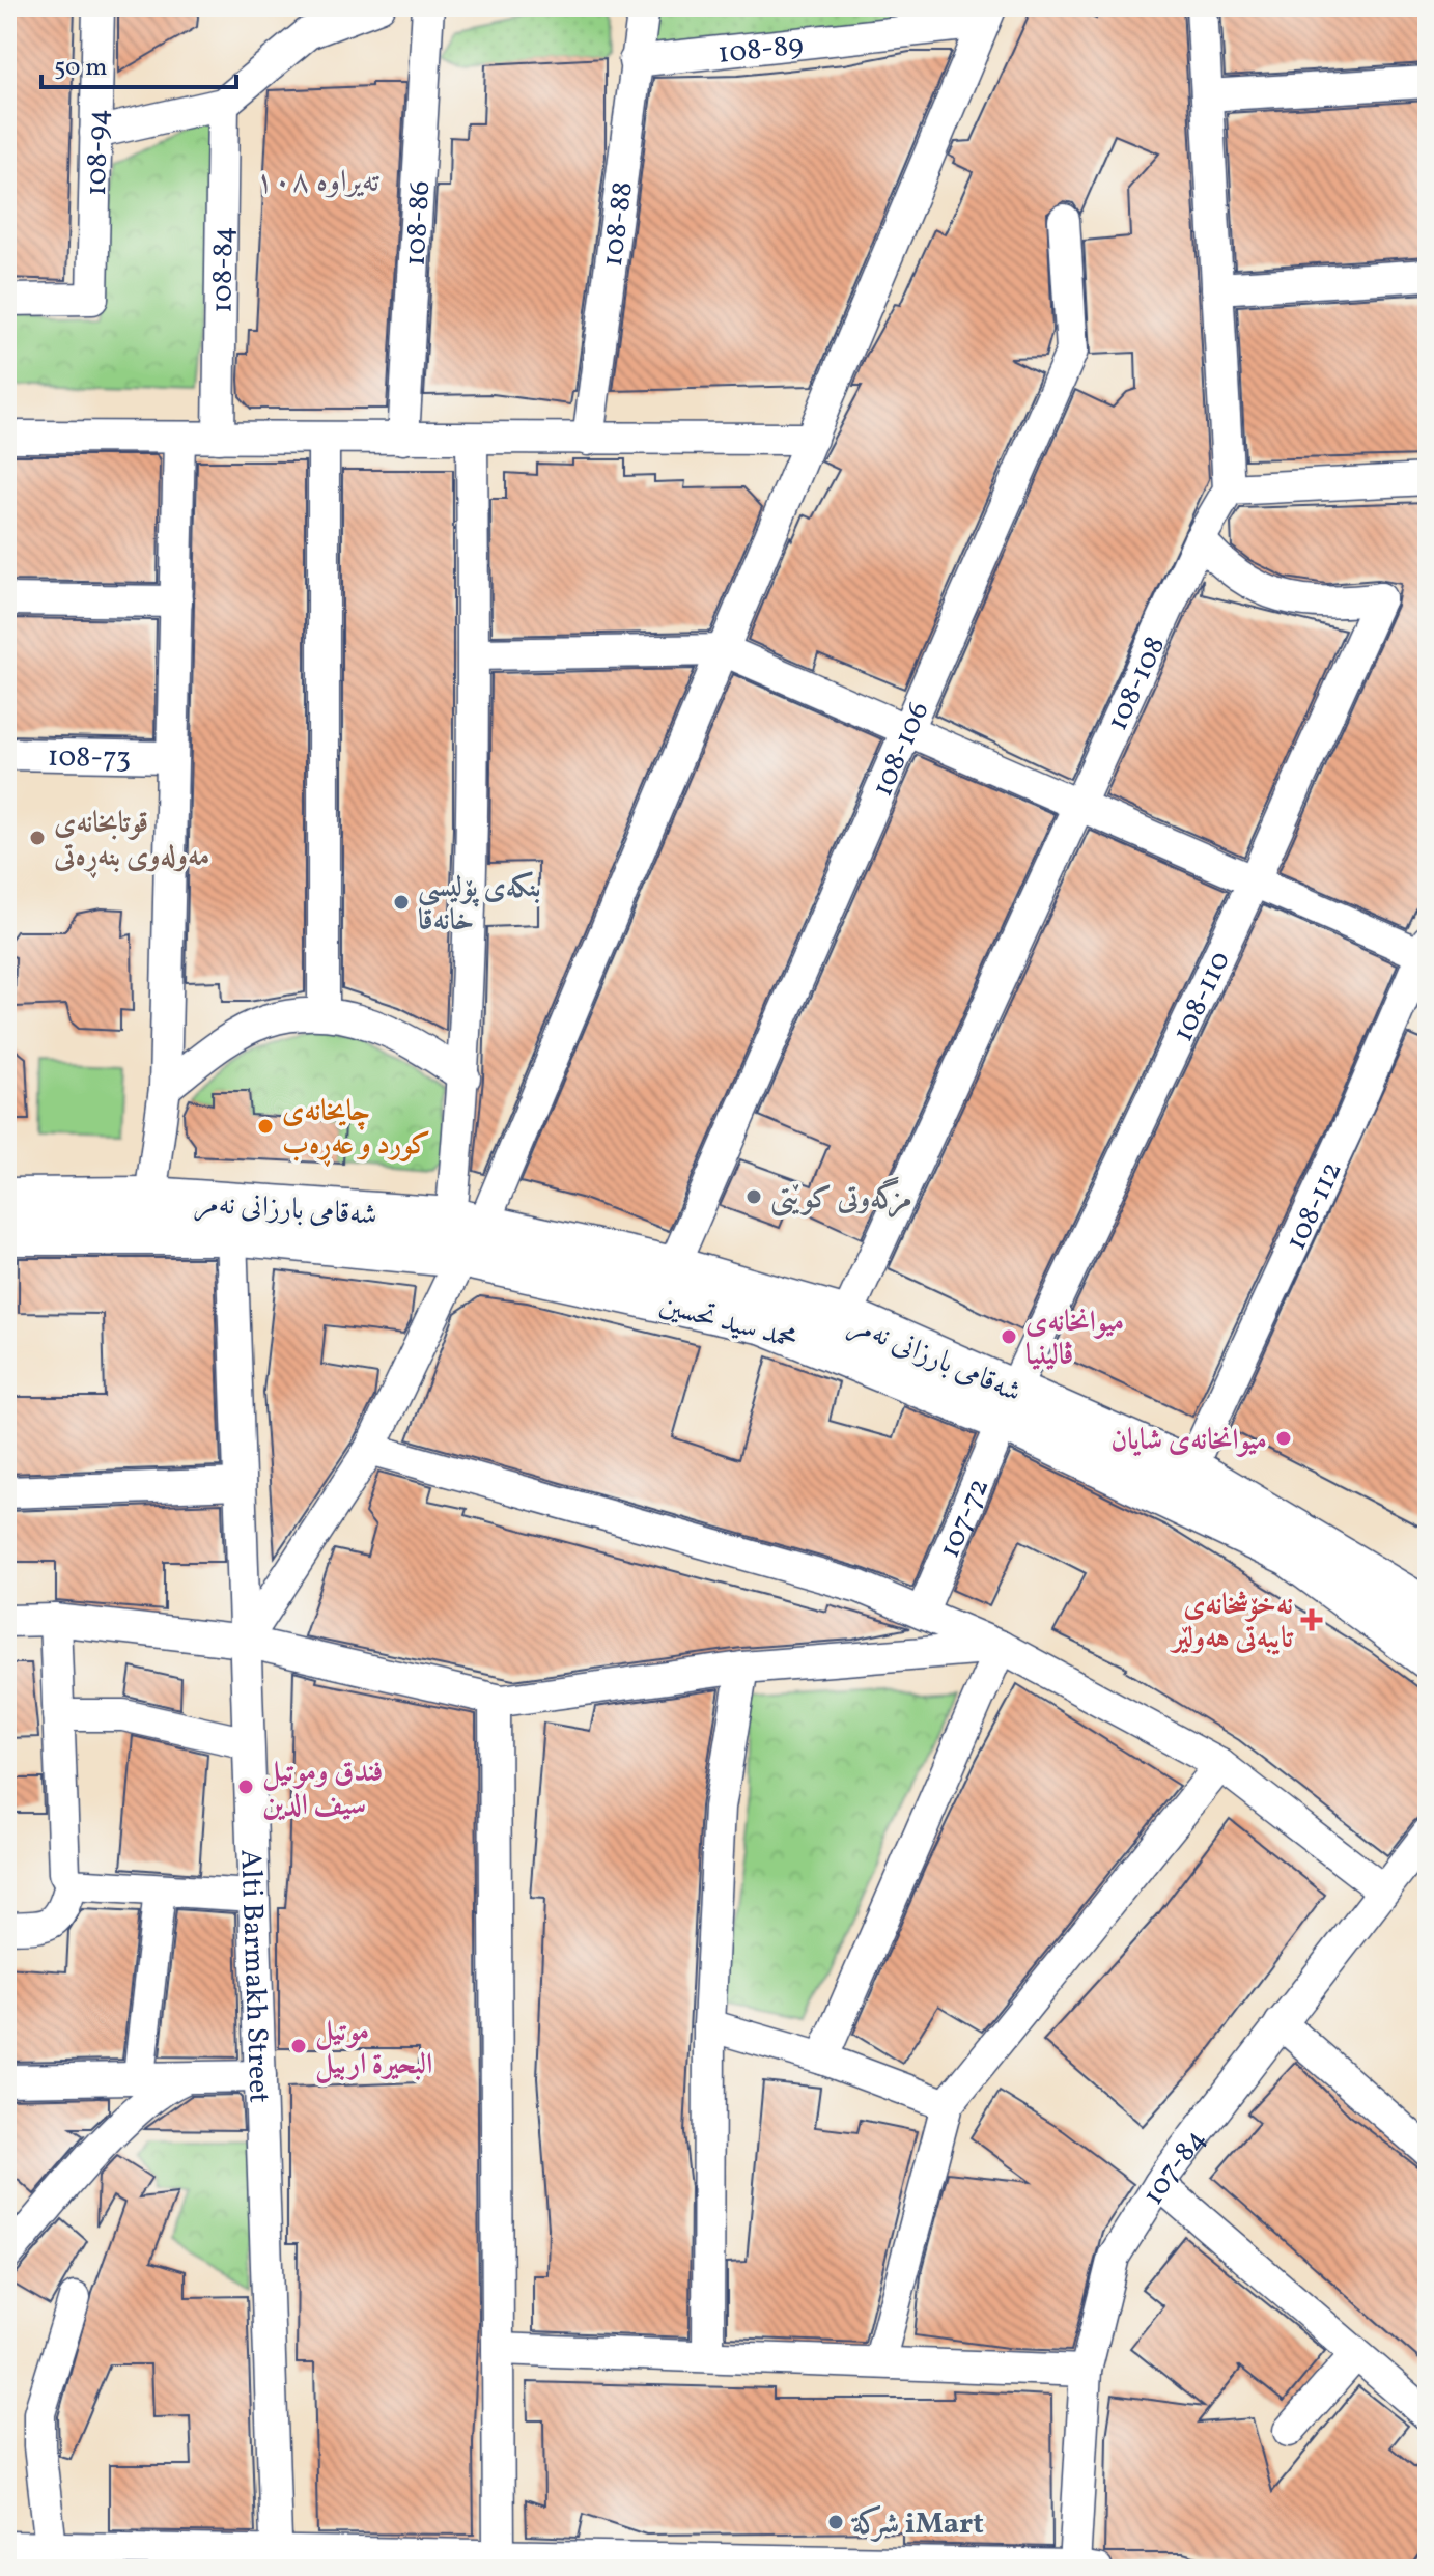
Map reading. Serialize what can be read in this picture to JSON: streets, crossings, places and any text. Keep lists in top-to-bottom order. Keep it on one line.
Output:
{"streets":{"main road":["شەقامی بارزانی نەمر","محمد سید تحسین"],"street":["108-89","108-94","108-86","108-88","108-84","108-108","108-106","108-73","108-110","108-112","107-72","Alti Barmakh Street","107-84"]},"crossings":[["108-89","108-88"],["108-108","108-110"],["108-108","شەقامی بارزانی نەمر"],["108-106","شەقامی بارزانی نەمر"],["108-110","شەقامی بارزانی نەمر"],["108-110","محمد سید تحسین"],["108-110","107-72"],["108-112","شەقامی بارزانی نەمر"],["شەقامی بارزانی نەمر","محمد سید تحسین"],["شەقامی بارزانی نەمر","107-72"],["محمد سید تحسین","107-72"],["محمد سید تحسین","Alti Barmakh Street"]],"districts":["تەیراوە ١٠٨"],"places":{"other":["قوتابخانەی مەولەوی بنەڕەتی","بنکەی پۆلیسی خانەقا","چایخانەی کورد و عەڕەب","مزگەوتی کوێتی","میوانخانەی ڤالینیا","میوانخانەی شایان","فندق وموتيل سيف الدين","موتيل البحيرة اربيل","شركة iMart"],"health":["نەخۆشخانەی تایبەتی هەولێر"]},"scale_bar":"50 m"}
